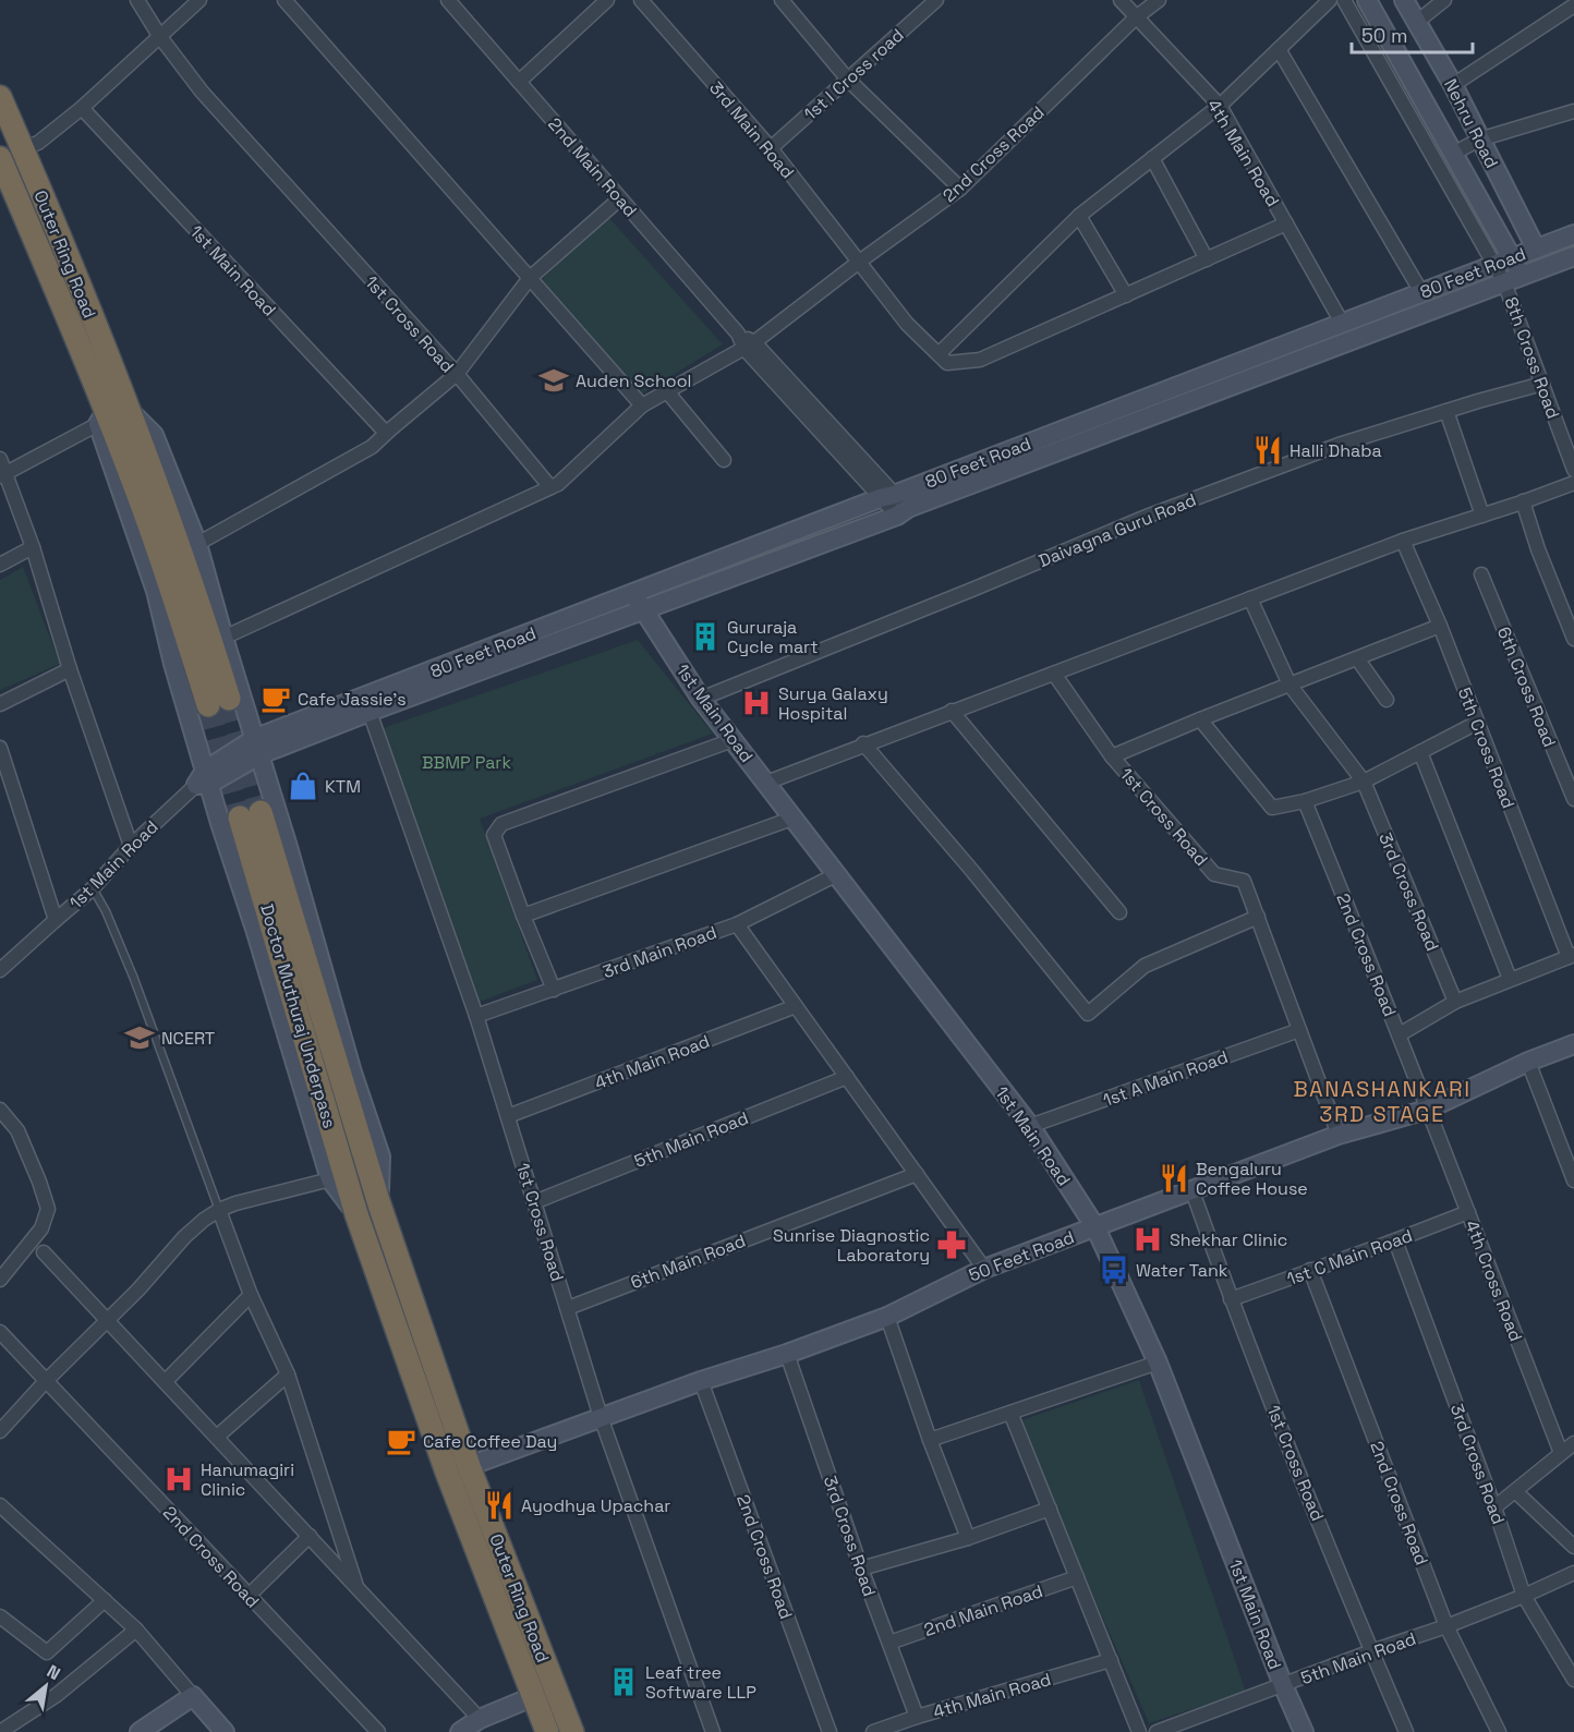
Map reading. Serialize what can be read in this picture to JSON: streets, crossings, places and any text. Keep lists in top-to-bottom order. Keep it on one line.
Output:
{"streets":{"highway":["Outer Ring Road","Doctor Muthuraj Underpass"],"street":["1st I Cross road","Nehru Road","3rd Main Road","4th Main Road","2nd Cross Road","2nd Main Road","1st Main Road","80 Feet Road","1st Cross Road","8th Cross Road","Daivagna Guru Road","6th Cross Road","5th Cross Road","3rd Cross Road","1st A Main Road","5th Main Road","50 Feet Road","1st C Main Road","6th Main Road","4th Cross Road"]},"crossings":[["1st I Cross road","3rd Main Road"],["Nehru Road","80 Feet Road"],["3rd Main Road","2nd Cross Road"],["3rd Main Road","1st Main Road"],["3rd Main Road","1st Cross Road"],["4th Main Road","2nd Cross Road"],["4th Main Road","80 Feet Road"],["4th Main Road","1st Cross Road"],["4th Main Road","3rd Cross Road"],["2nd Cross Road","2nd Main Road"],["2nd Cross Road","5th Main Road"],["2nd Cross Road","50 Feet Road"],["2nd Cross Road","1st C Main Road"],["2nd Cross Road","4th Cross Road"],["2nd Main Road","80 Feet Road"],["2nd Main Road","3rd Cross Road"],["Outer Ring Road","Doctor Muthuraj Underpass"],["Outer Ring Road","50 Feet Road"],["1st Main Road","80 Feet Road"],["1st Main Road","1st Cross Road"],["1st Main Road","Daivagna Guru Road"],["1st Main Road","1st A Main Road"],["1st Main Road","5th Main Road"],["1st Main Road","50 Feet Road"],["80 Feet Road","1st Cross Road"],["80 Feet Road","8th Cross Road"],["1st Cross Road","1st A Main Road"],["1st Cross Road","5th Main Road"],["1st Cross Road","50 Feet Road"],["1st Cross Road","1st C Main Road"],["1st Cross Road","6th Main Road"],["8th Cross Road","Daivagna Guru Road"],["3rd Cross Road","5th Main Road"],["3rd Cross Road","50 Feet Road"],["3rd Cross Road","1st C Main Road"],["50 Feet Road","4th Cross Road"],["1st C Main Road","4th Cross Road"]],"districts":["BANASHANKARI 3RD STAGE"],"parks":["BBMP Park"],"places":{"school or university":["Auden School","NCERT"],"restaurant":["Halli Dhaba","Bengaluru Coffee House","Ayodhya Upachar"],"building":["Gururaja Cycle mart","Leaf tree Software LLP"],"cafe":["Cafe Jassie's","Cafe Coffee Day"],"hospital":["Surya Galaxy Hospital","Shekhar Clinic","Hanumagiri Clinic"],"shop":["KTM"],"pharmacy":["Sunrise Diagnostic Laboratory"],"bus stop":["Water Tank"]},"scale_bar":"50 m","north":"top right"}
